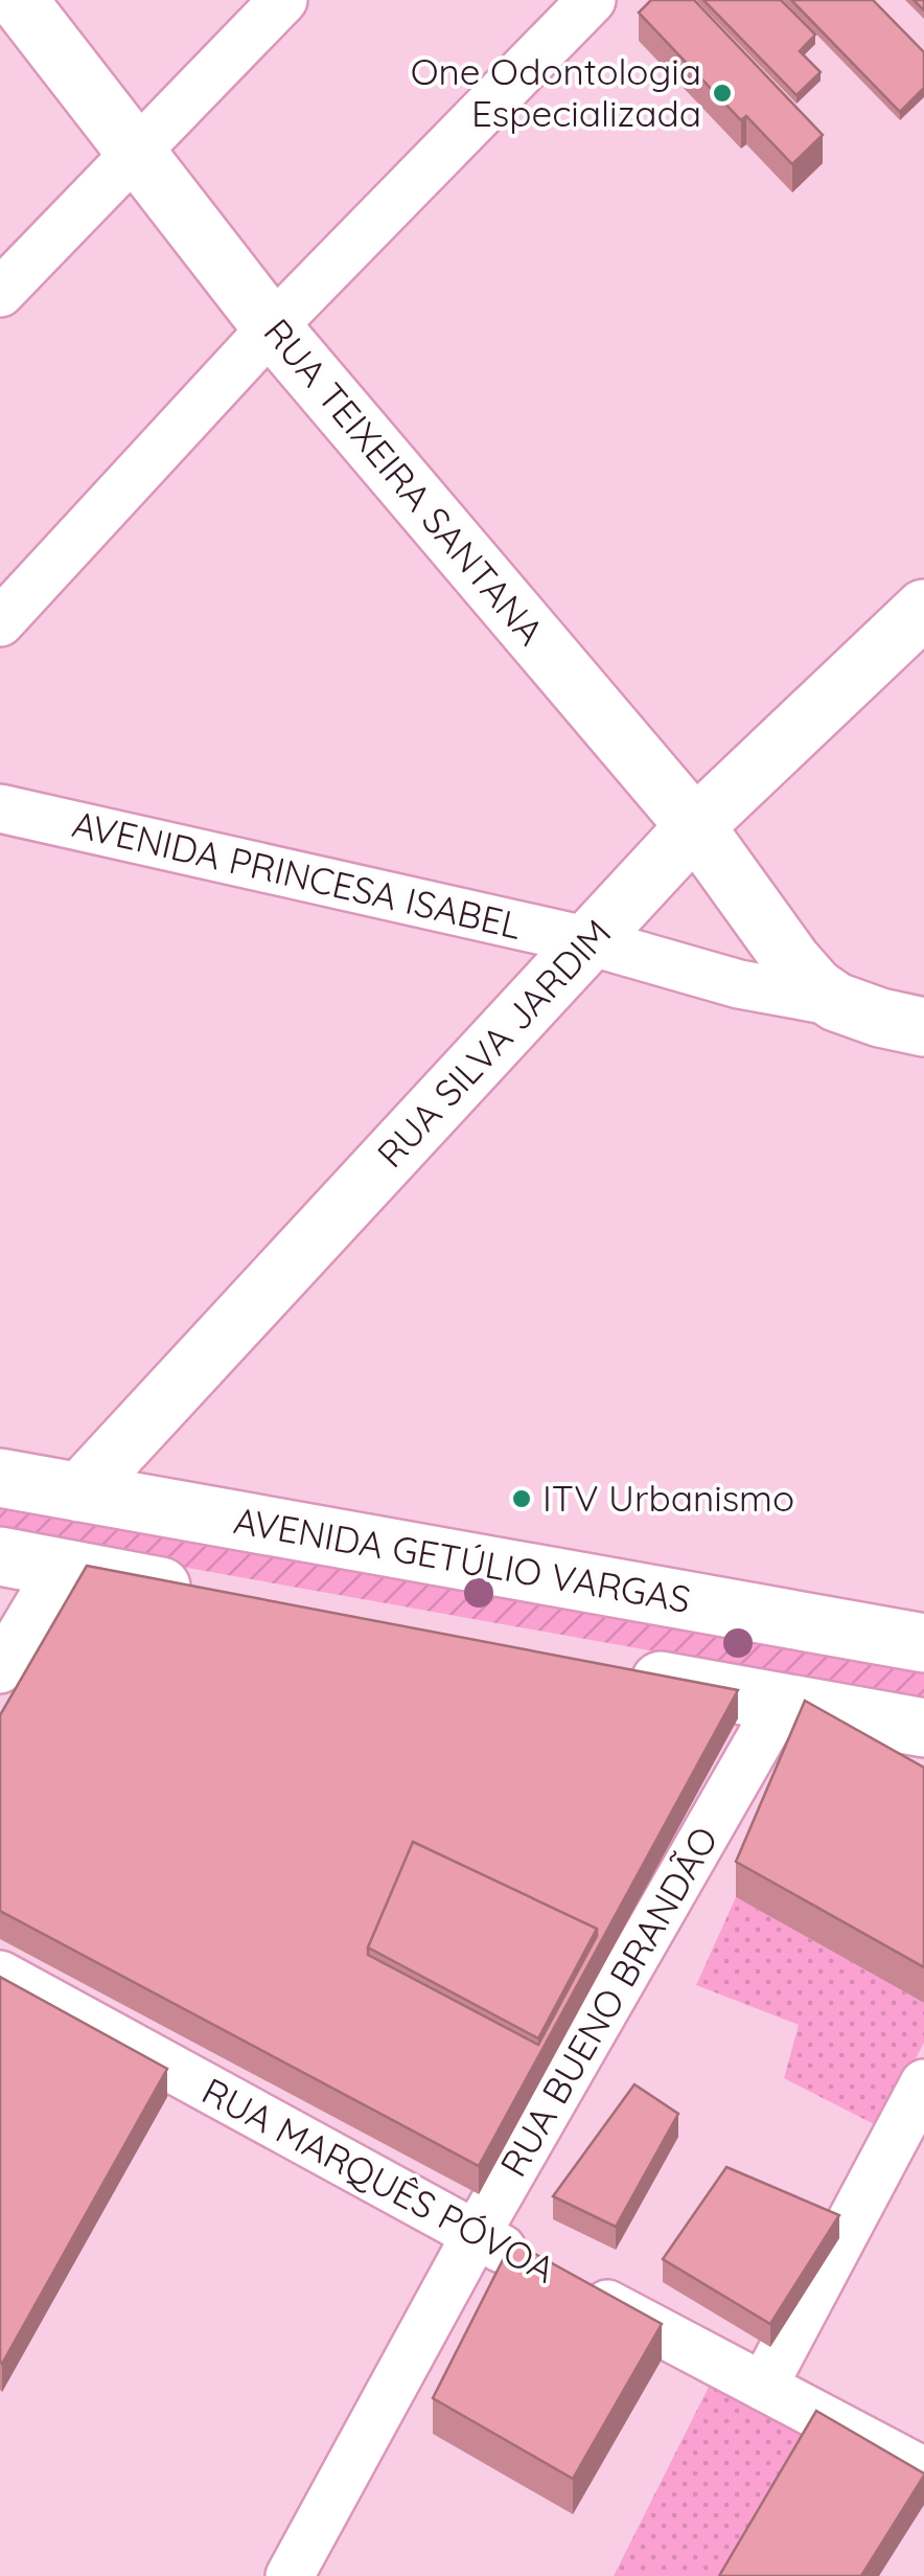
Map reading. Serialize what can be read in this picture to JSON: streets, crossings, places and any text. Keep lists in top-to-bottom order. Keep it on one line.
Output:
{"streets":{"street":["RUA TEIXEIRA SANTANA","AVENIDA PRINCESA ISABEL","RUA SILVA JARDIM","AVENIDA GETÚLIO VARGAS","RUA BUENO BRANDÃO","RUA MARQUÊS PÓVOA"]},"crossings":[["RUA TEIXEIRA SANTANA","AVENIDA PRINCESA ISABEL"],["RUA TEIXEIRA SANTANA","RUA SILVA JARDIM"],["AVENIDA PRINCESA ISABEL","RUA SILVA JARDIM"],["RUA SILVA JARDIM","AVENIDA GETÚLIO VARGAS"],["RUA BUENO BRANDÃO","RUA MARQUÊS PÓVOA"]],"places":["One Odontologia Especializada","ITV Urbanismo"]}
